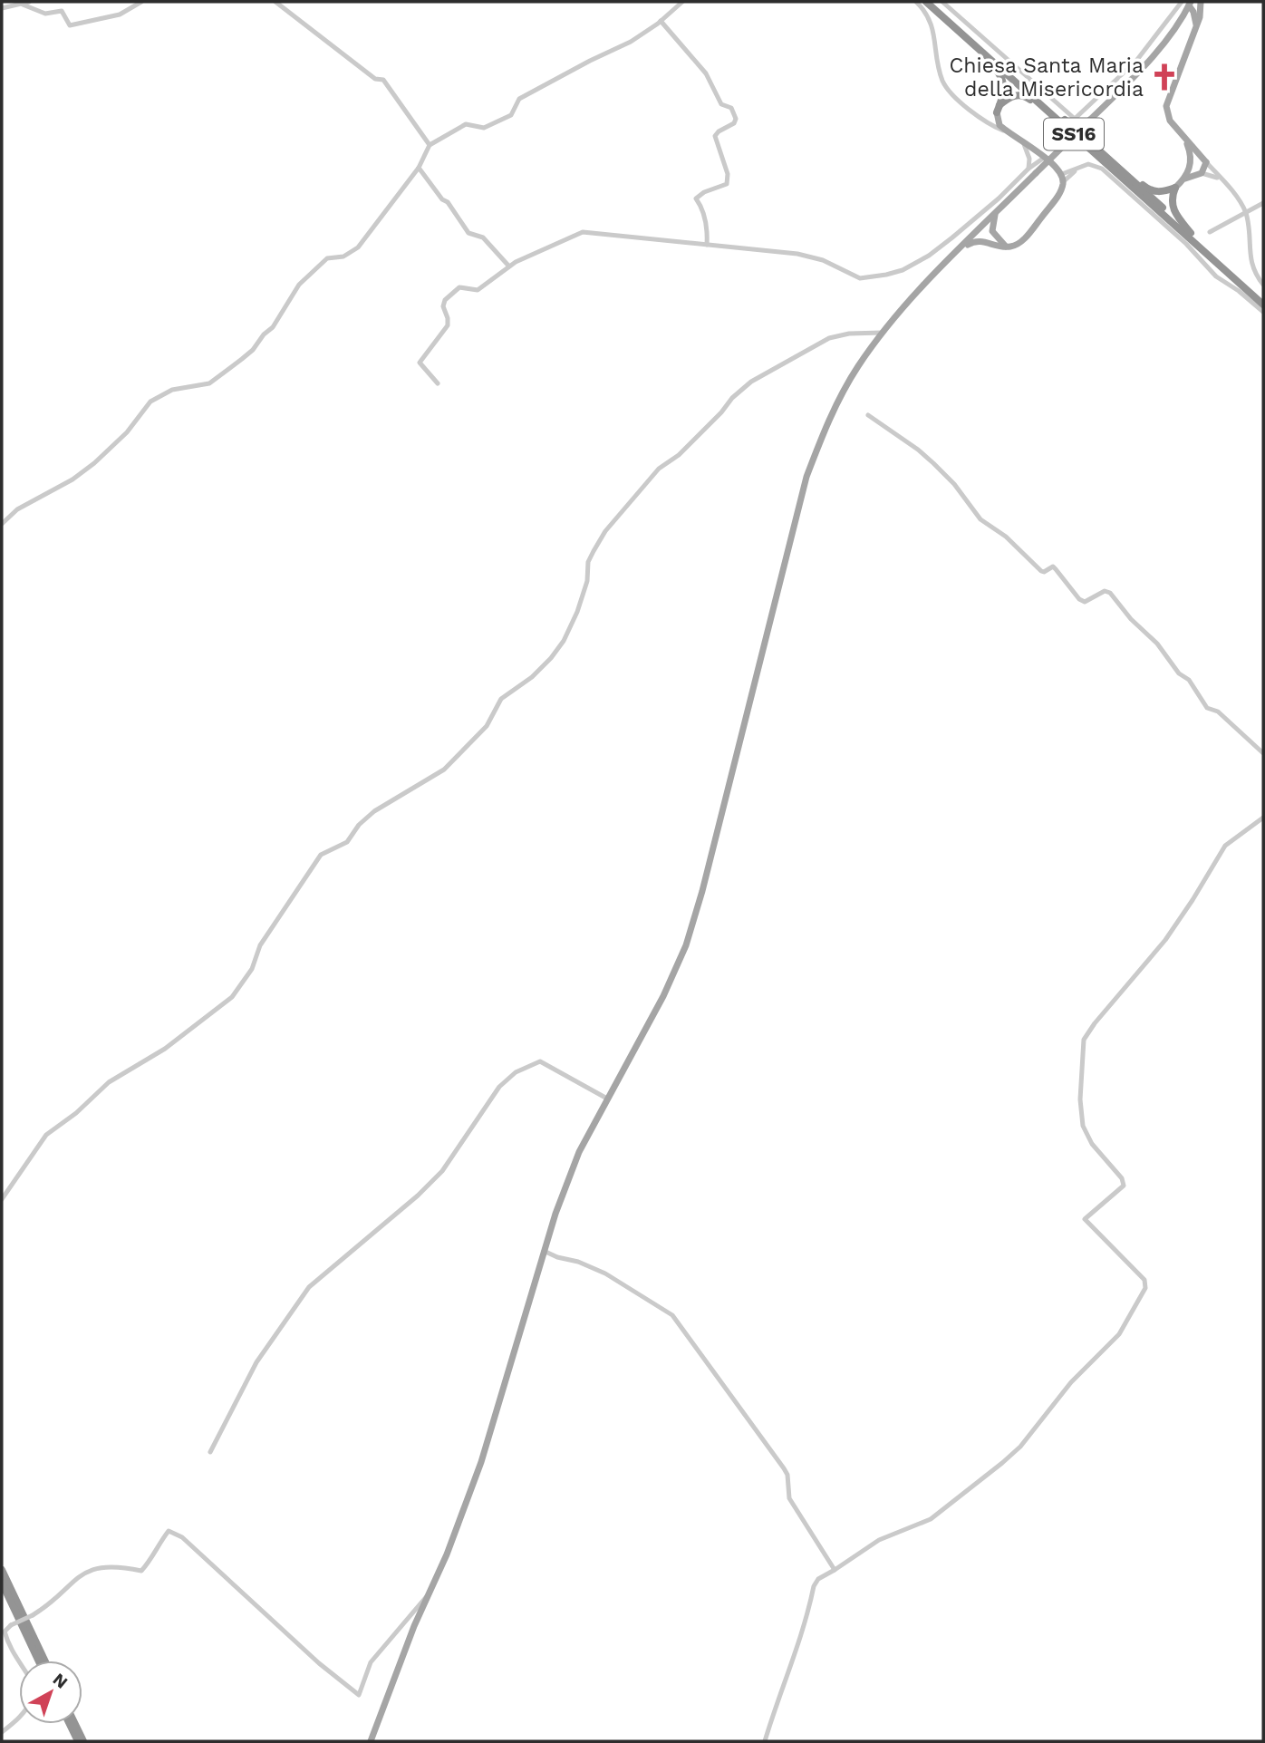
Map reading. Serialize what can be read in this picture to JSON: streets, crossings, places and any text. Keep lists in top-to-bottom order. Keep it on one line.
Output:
{"streets":{"highway":["SS16"]},"places":{"church":["Chiesa Santa Maria della Misericordia"]},"north":"top right"}
